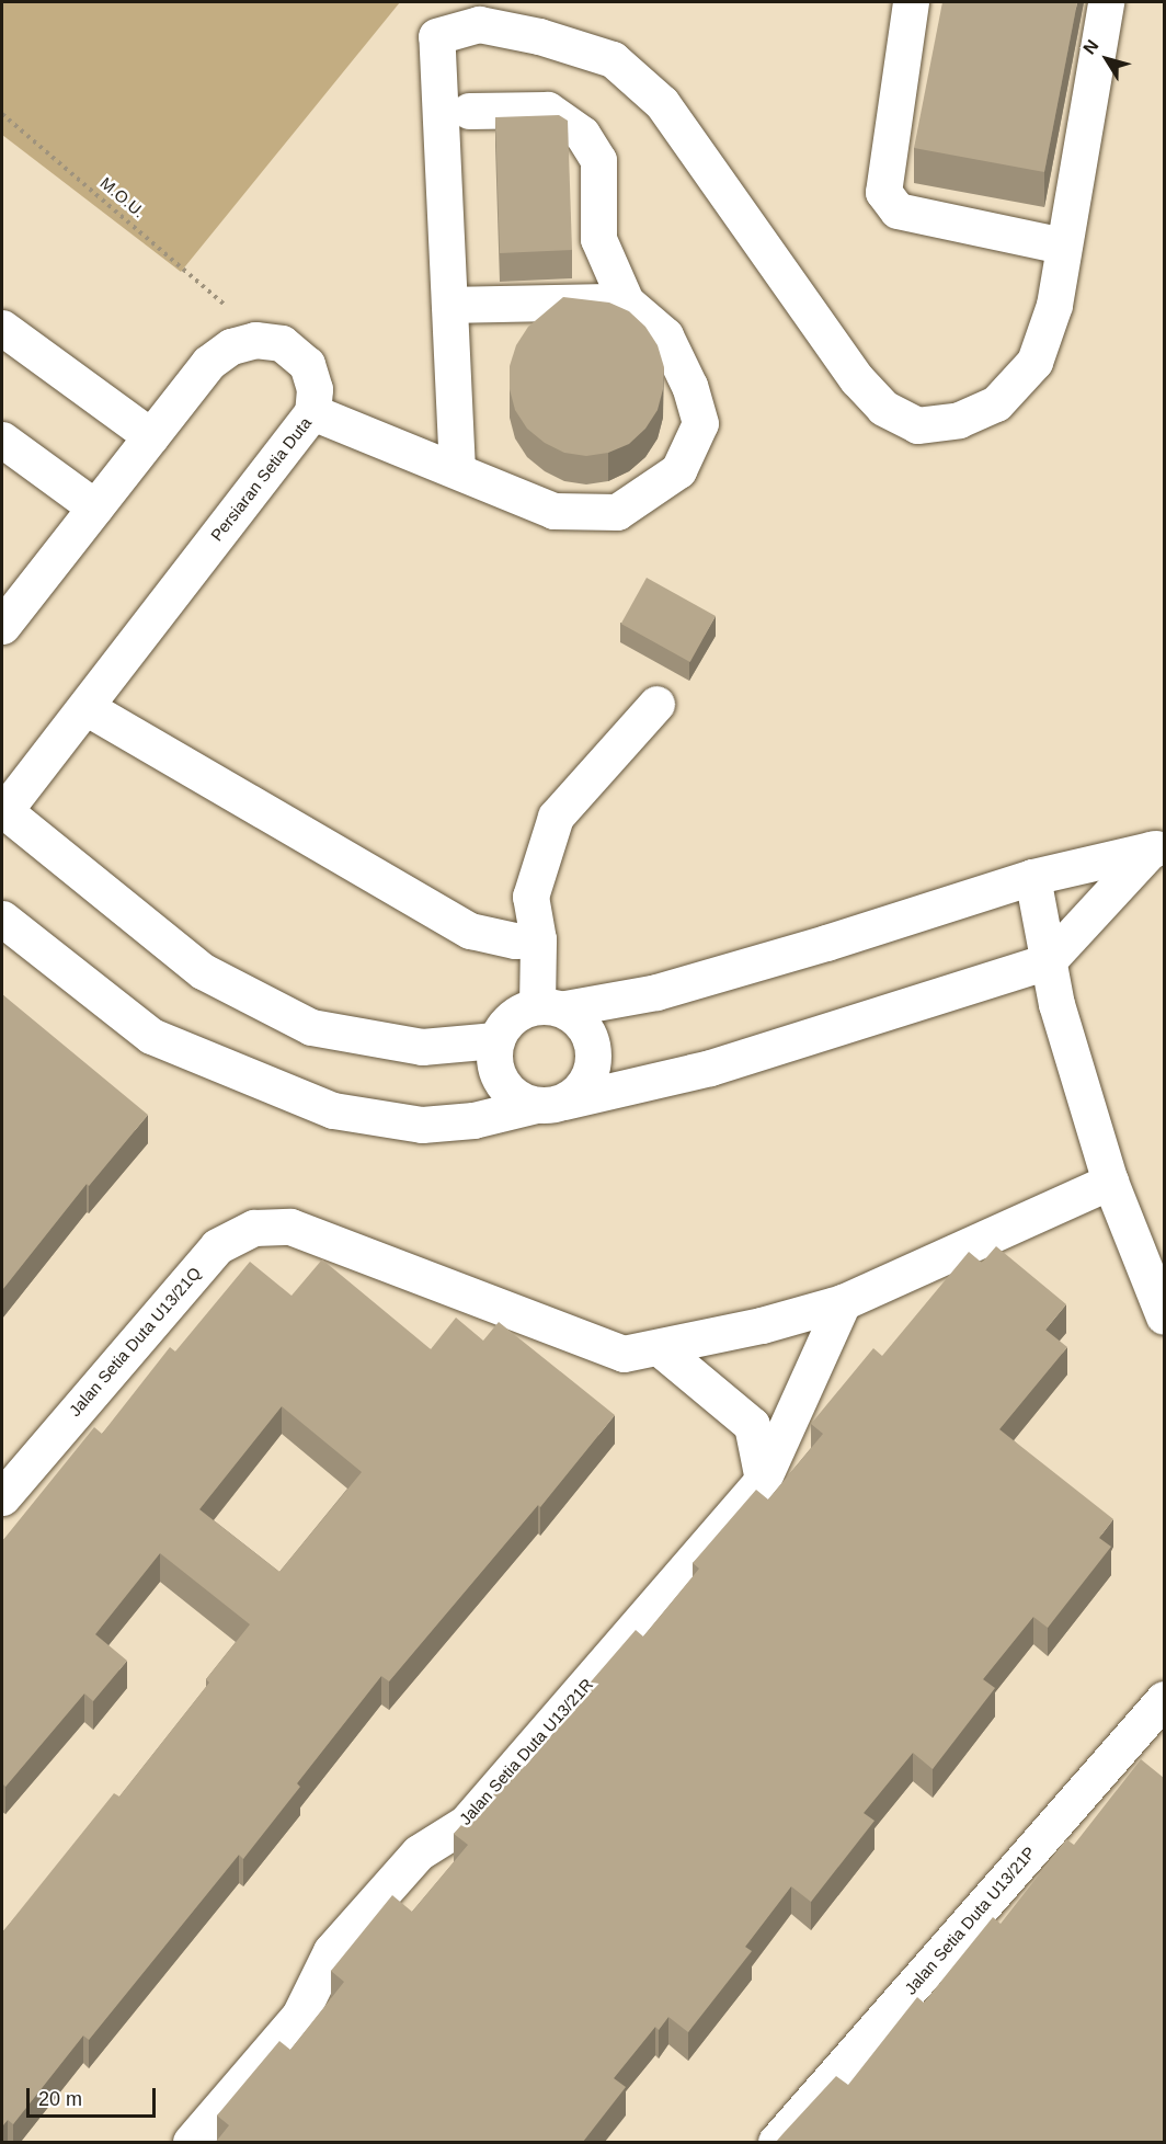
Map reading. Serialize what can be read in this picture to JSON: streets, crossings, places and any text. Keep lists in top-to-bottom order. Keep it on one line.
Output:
{"streets":{"street":["Persiaran Setia Duta","Jalan Setia Duta U13/21Q","Jalan Setia Duta U13/21R","Jalan Setia Duta U13/21P"],"path":["M.O.U."]},"scale_bar":"20 m","north":"top left"}
